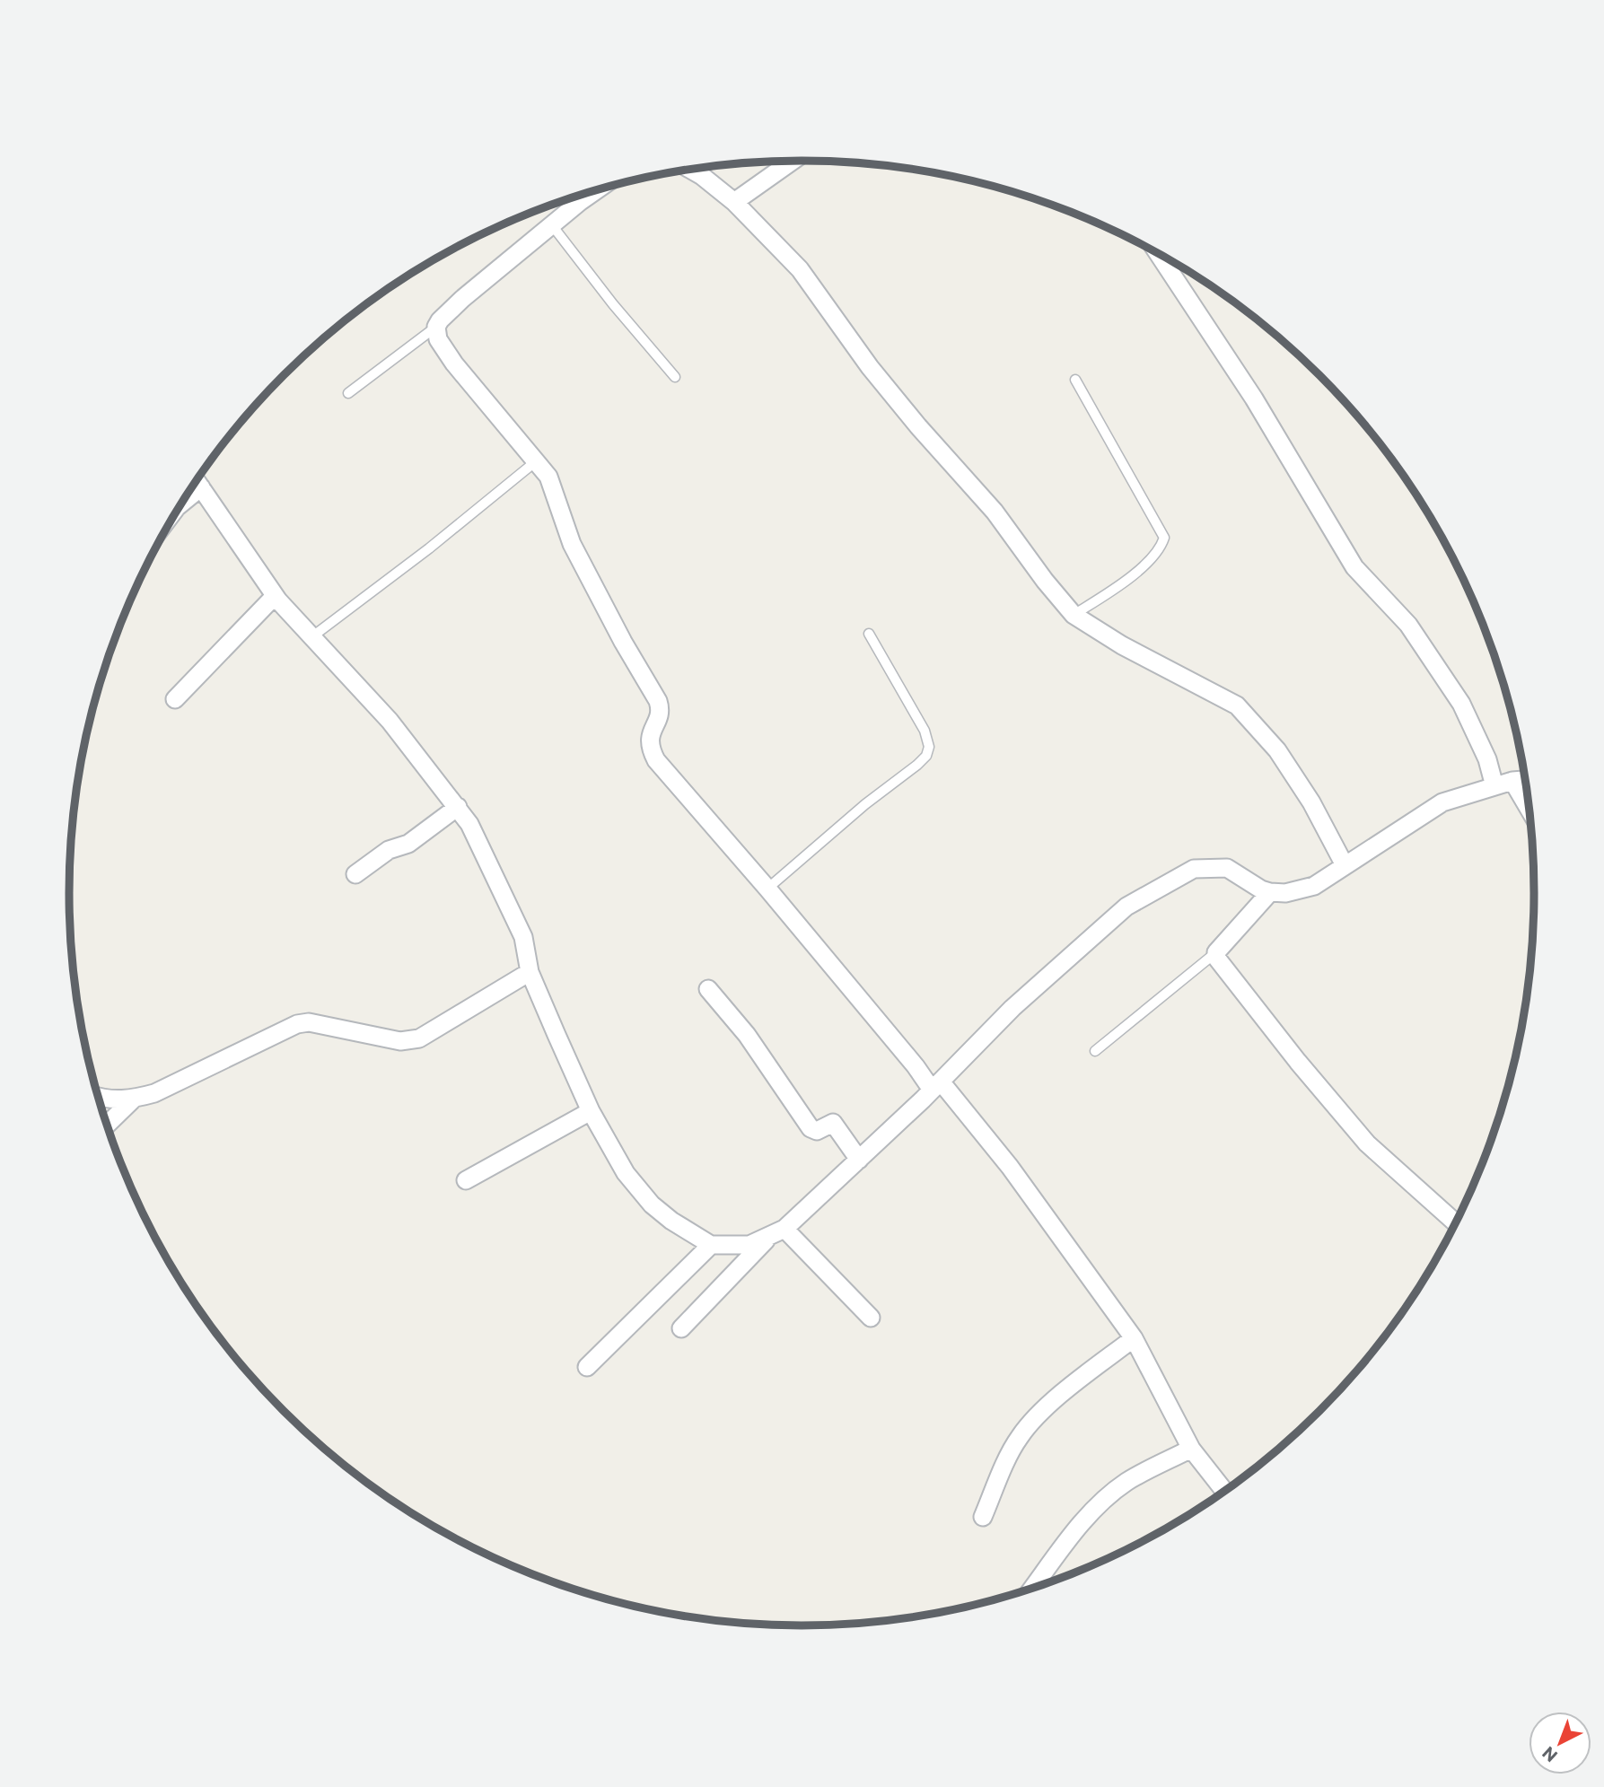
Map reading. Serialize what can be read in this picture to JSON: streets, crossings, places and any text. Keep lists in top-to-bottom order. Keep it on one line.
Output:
{"north":"bottom left"}
